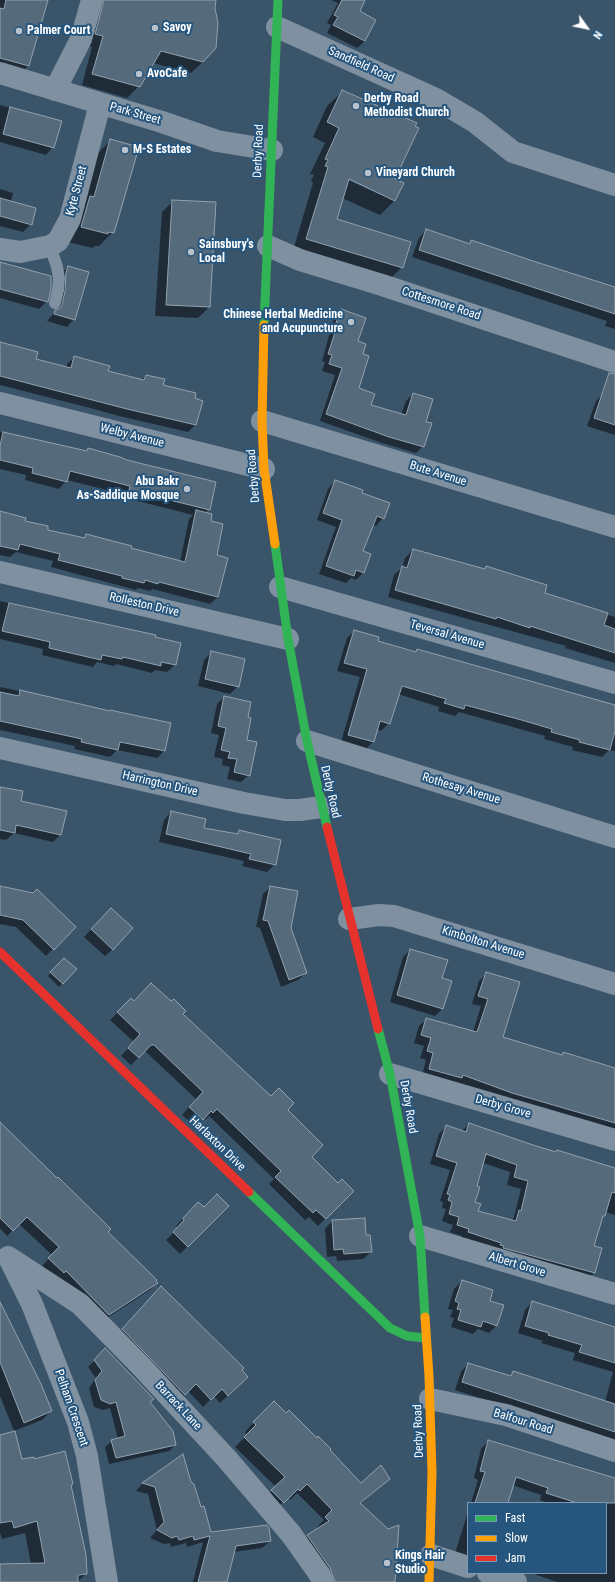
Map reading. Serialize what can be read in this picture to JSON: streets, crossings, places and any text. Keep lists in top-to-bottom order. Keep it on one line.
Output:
{"streets":{"main road":["Derby Road","Harlaxton Drive"],"street":["Sandfield Road","Park Street","Kyte Street","Cottesmore Road","Welby Avenue","Bute Avenue","Rolleston Drive","Teversal Avenue","Harrington Drive","Rothesay Avenue","Kimbolton Avenue","Derby Grove","Albert Grove","Barrack Lane","Pelham Crescent","Balfour Road"]},"crossings":[["Sandfield Road","Derby Road"],["Park Street","Derby Road"],["Park Street","Kyte Street"],["Derby Road","Cottesmore Road"],["Derby Road","Welby Avenue"],["Derby Road","Bute Avenue"],["Derby Road","Rolleston Drive"],["Derby Road","Teversal Avenue"],["Derby Road","Harrington Drive"],["Derby Road","Rothesay Avenue"],["Derby Road","Kimbolton Avenue"],["Derby Road","Derby Grove"],["Derby Road","Harlaxton Drive"],["Derby Road","Albert Grove"],["Derby Road","Balfour Road"],["Barrack Lane","Pelham Crescent"]],"places":["Savoy","Palmer Court","AvoCafe","Derby Road Methodist Church","M-S Estates","Vineyard Church","Sainsbury's Local","Chinese Herbal Medicine and Acupuncture","Abu Bakr As-Saddique Mosque","Kings Hair Studio"],"legend":["Fast","Slow","Jam"],"north":"bottom right"}
